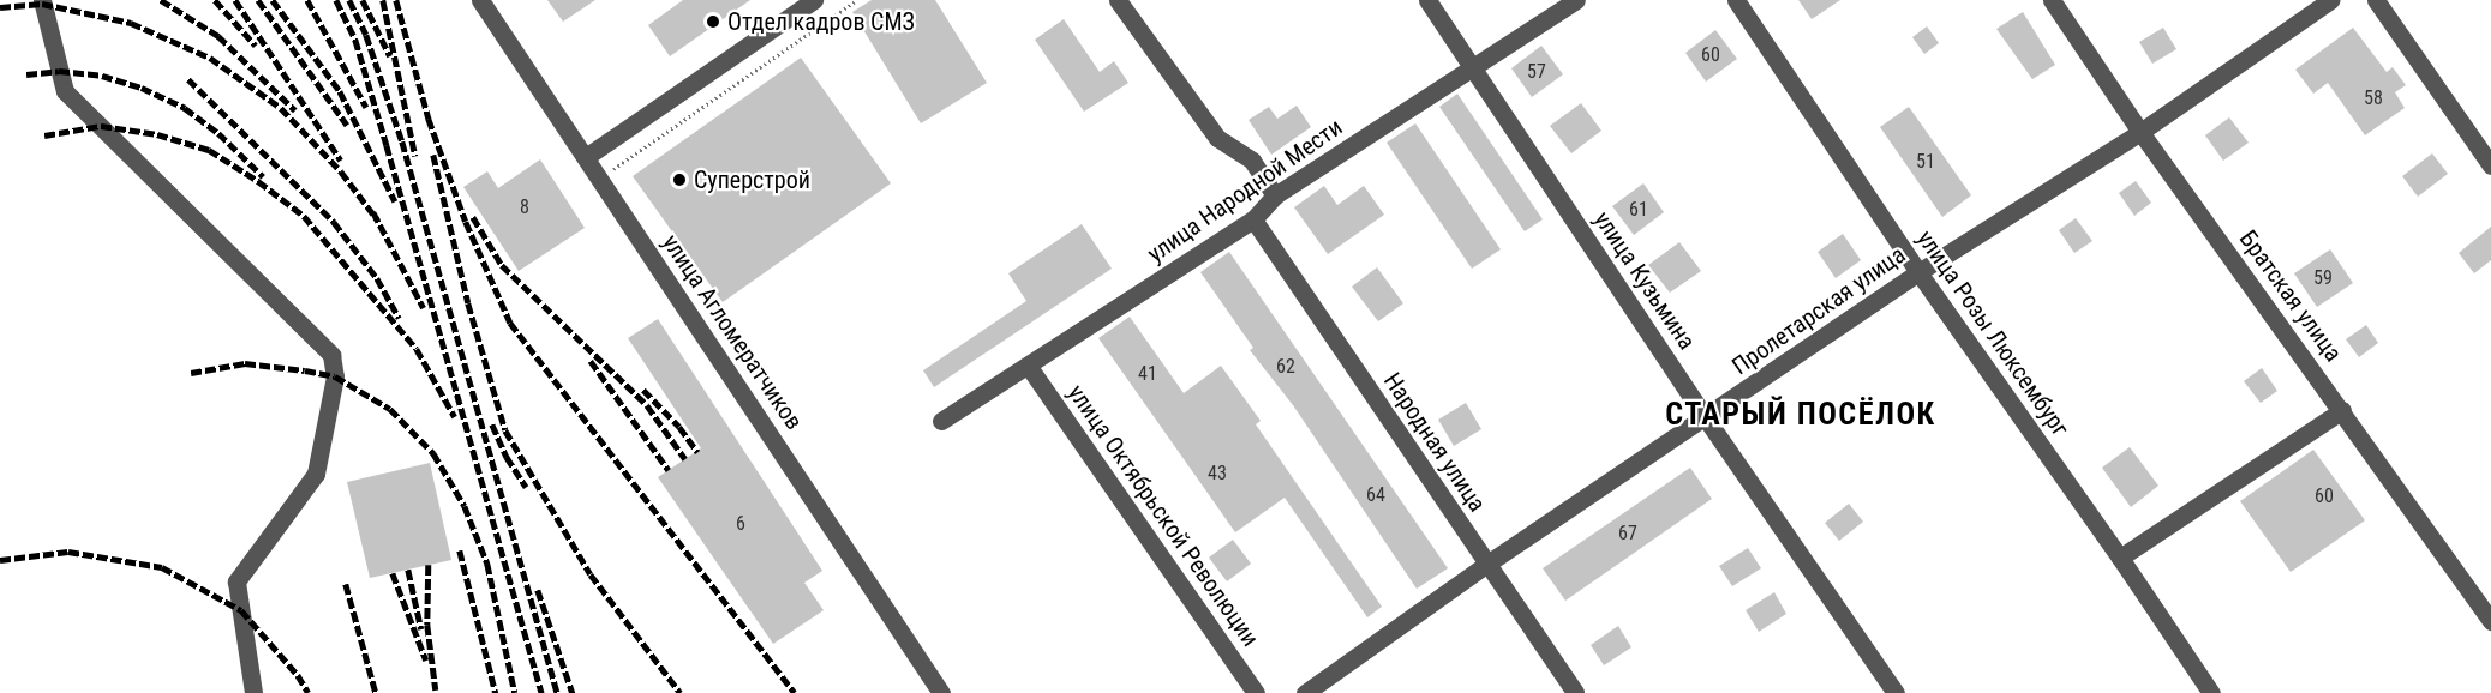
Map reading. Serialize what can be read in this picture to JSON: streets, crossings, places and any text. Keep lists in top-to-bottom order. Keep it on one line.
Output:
{"streets":{"street":["улица Народной Мести","улица Кузьмина","Братская улица","Пролетарская улица","улица Агломератчиков","улица Розы Люксембург","Народная улица","улица Октябрьской Революции"]},"crossings":[["улица Народной Мести","улица Кузьмина"],["улица Народной Мести","Народная улица"],["улица Народной Мести","улица Октябрьской Революции"],["улица Кузьмина","Пролетарская улица"],["Братская улица","Пролетарская улица"],["Пролетарская улица","улица Розы Люксембург"],["Пролетарская улица","Народная улица"]],"districts":["СТАРЫЙ ПОСЁЛОК"],"places":["Отдел кадров СМЗ","Суперстрой"],"house_numbers":["60","57","58","51","8","61","59","62","41","43","64","60","6","67"]}
